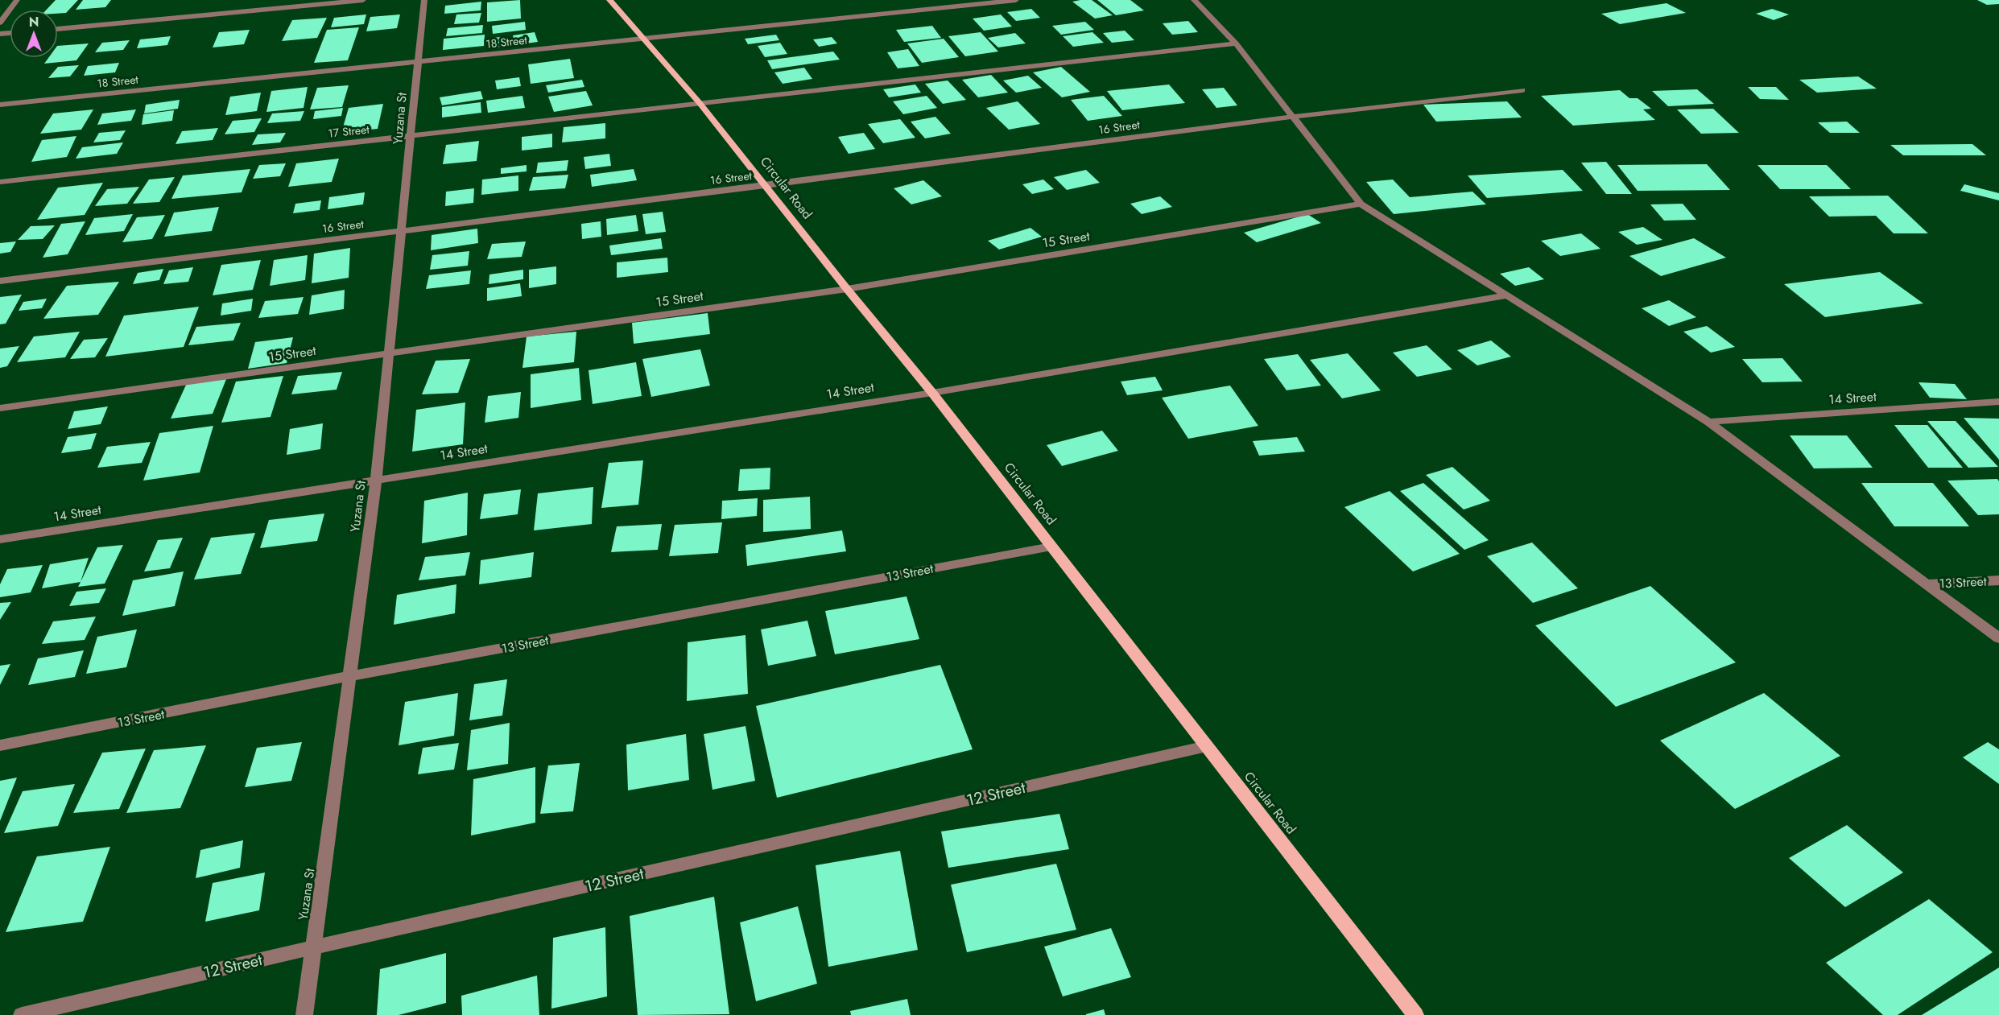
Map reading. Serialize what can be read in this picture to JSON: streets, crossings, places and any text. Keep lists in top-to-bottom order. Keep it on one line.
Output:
{"streets":{"main road":["Circular Road"],"street":["18 Street","Yuzana St","16 Street","17 Street","15 Street","14 Street","13 Street","12 Street"]},"crossings":[["18 Street","Yuzana St"],["18 Street","Circular Road"],["Yuzana St","16 Street"],["Yuzana St","17 Street"],["Yuzana St","15 Street"],["Yuzana St","14 Street"],["Yuzana St","13 Street"],["Yuzana St","12 Street"],["16 Street","Circular Road"],["17 Street","Circular Road"],["Circular Road","15 Street"],["Circular Road","14 Street"],["Circular Road","13 Street"],["Circular Road","12 Street"]],"north":"top"}
